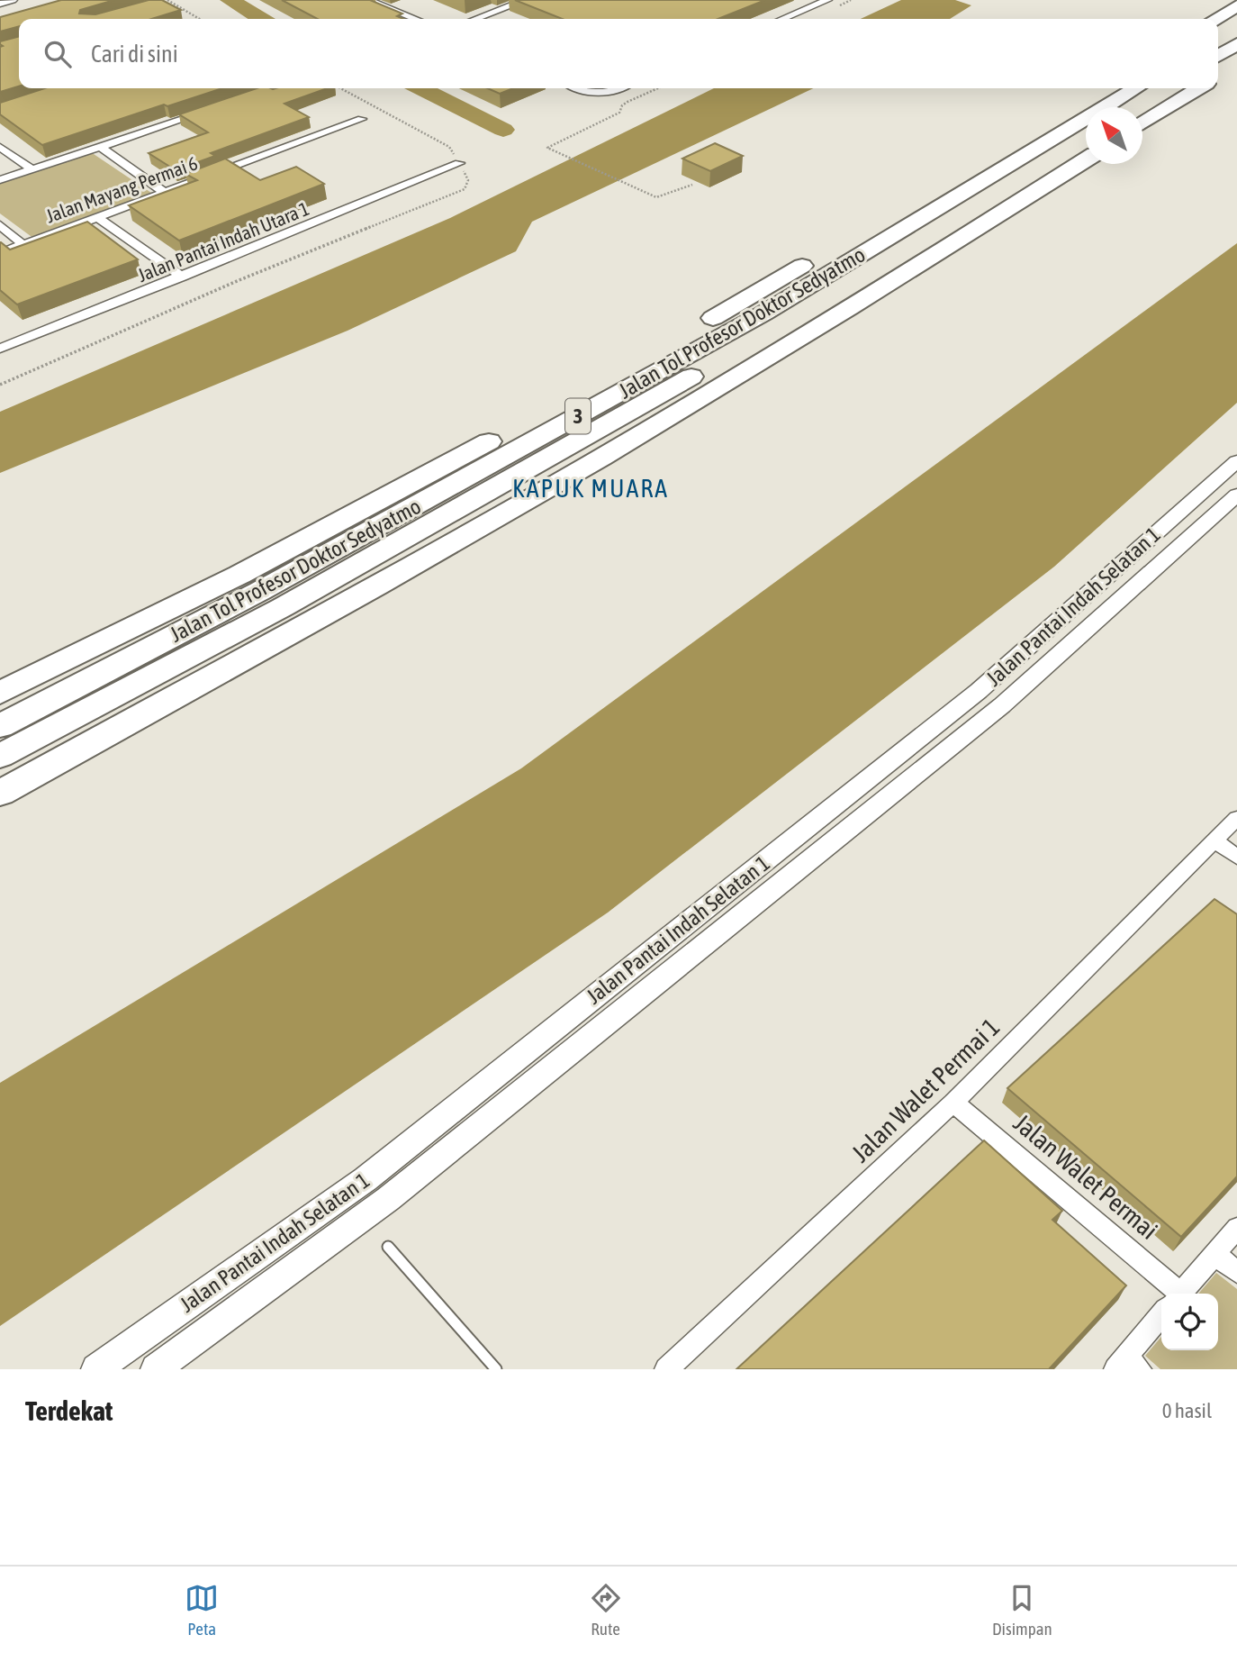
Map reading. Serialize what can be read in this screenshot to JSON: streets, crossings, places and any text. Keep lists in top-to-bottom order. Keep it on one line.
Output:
{"streets":{"highway":["Jalan Tol Profesor Doktor Sedyatmo","3"],"street":["Jalan Mayang Permai 6","Jalan Pantai Indah Utara 1","Jalan Pantai Indah Selatan 1","Jalan Walet Permai 1","Jalan Walet Permai"]},"crossings":[["Jalan Walet Permai 1","Jalan Walet Permai"]],"districts":["KAPUK MUARA"],"north":"top left","page":{"search":"Cari di sini","heading":["Terdekat","0 hasil"],"nav":["Peta","Rute","Disimpan"]}}
